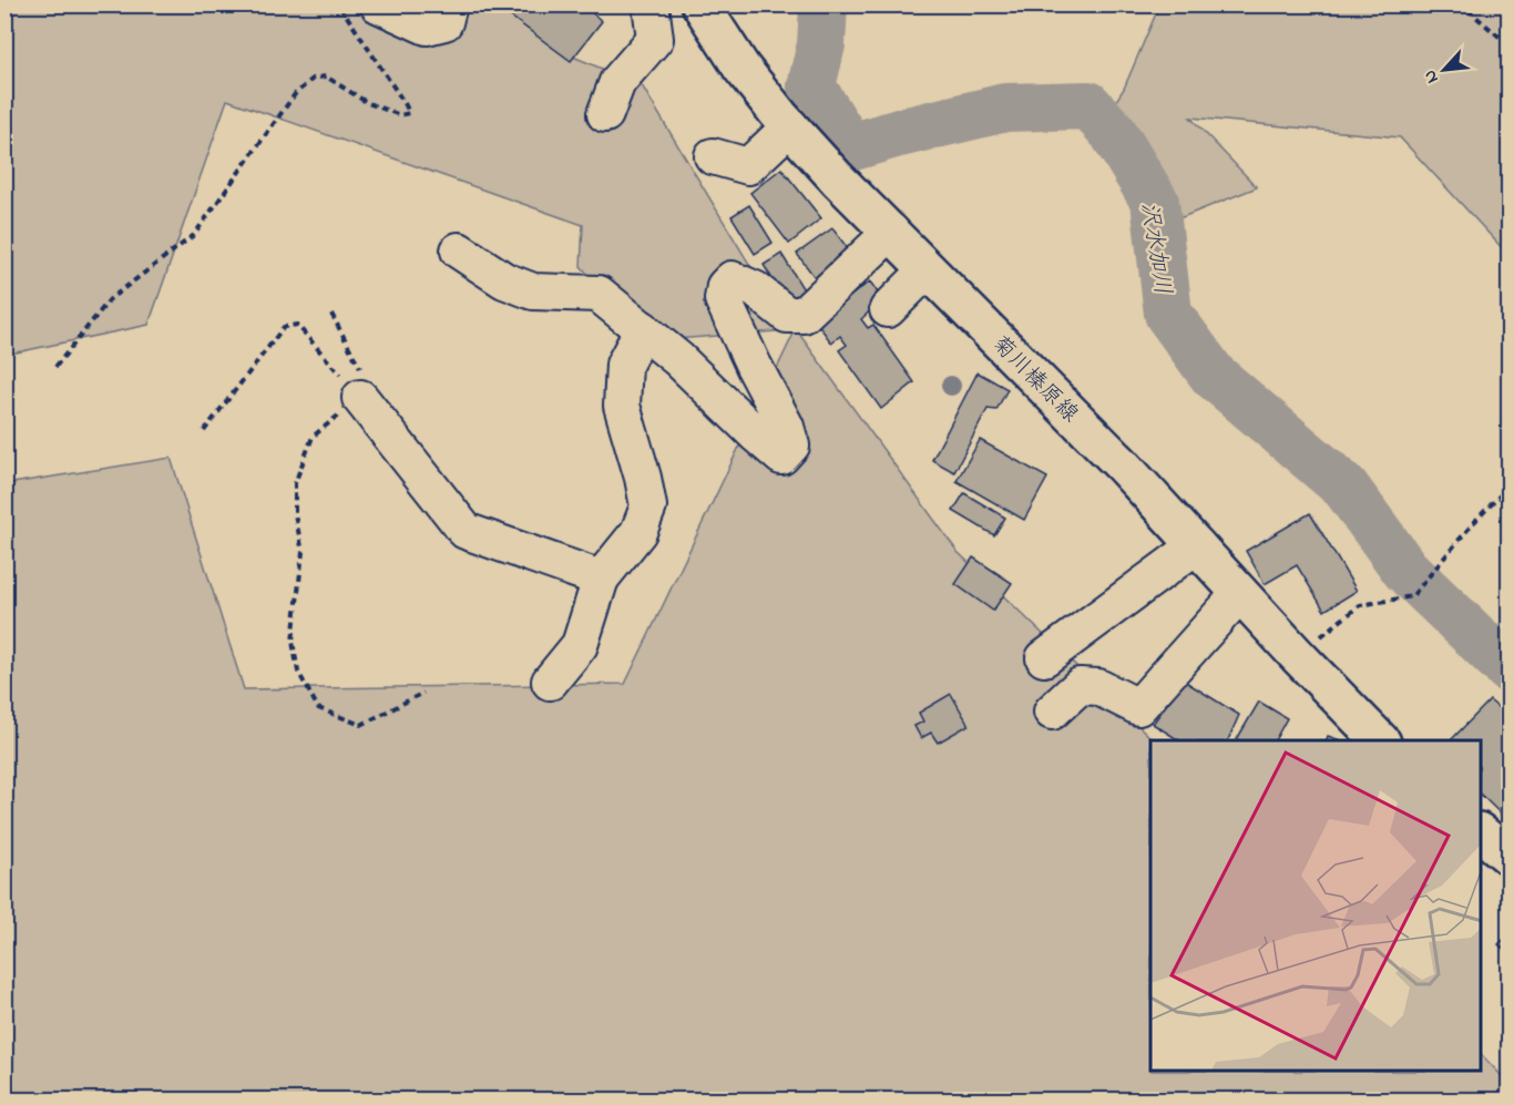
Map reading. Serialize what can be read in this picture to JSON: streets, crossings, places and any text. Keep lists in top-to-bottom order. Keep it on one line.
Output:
{"streets":{"main road":["菊川榛原線"]},"water":["沢水加川"],"north":"bottom left"}
